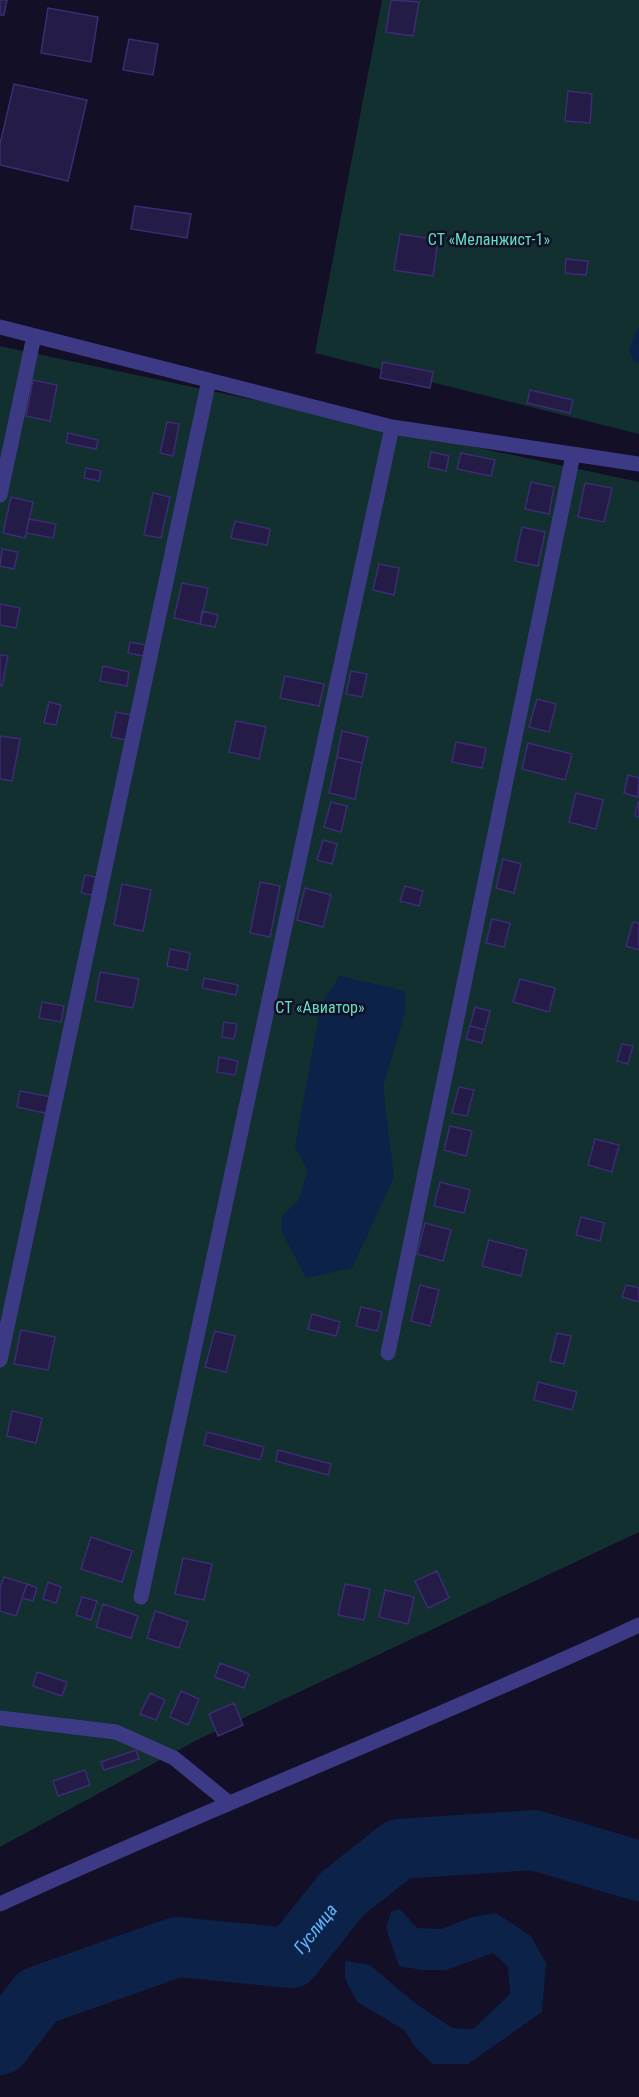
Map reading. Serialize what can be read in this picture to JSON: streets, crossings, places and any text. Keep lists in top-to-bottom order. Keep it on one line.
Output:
{"water":["Гуслица"],"parks":["СТ «Меланжист-1»","СТ «Авиатор»"]}
